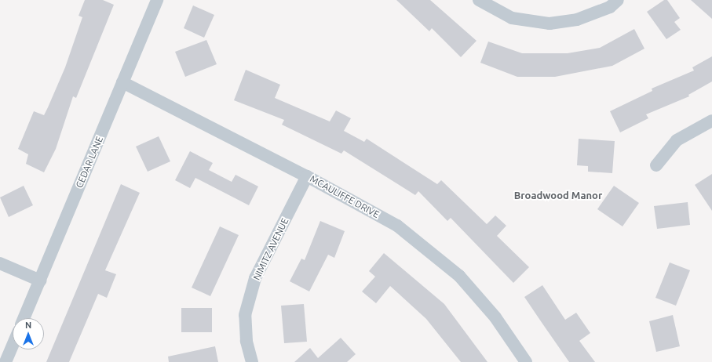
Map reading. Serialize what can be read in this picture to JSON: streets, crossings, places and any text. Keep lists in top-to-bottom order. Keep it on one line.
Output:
{"streets":{"street":["CEDAR LANE","MCAULIFFE DRIVE","NIMITZ AVENUE"]},"crossings":[["CEDAR LANE","MCAULIFFE DRIVE"],["MCAULIFFE DRIVE","NIMITZ AVENUE"]],"districts":["Broadwood Manor"],"north":"top"}
